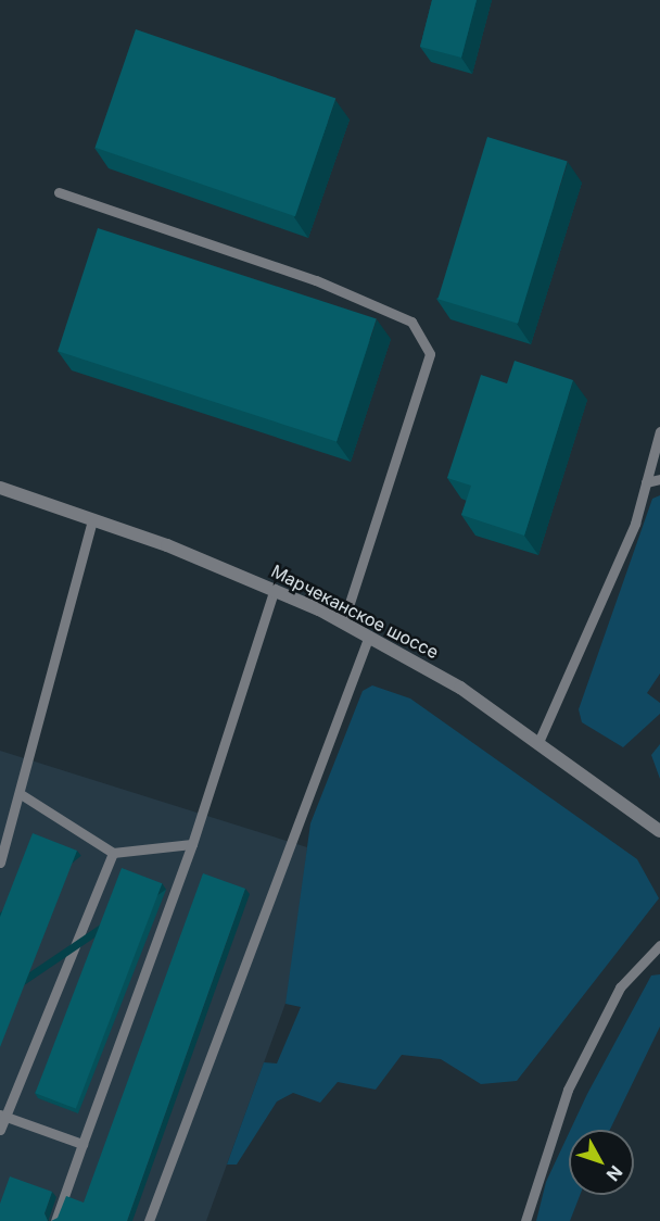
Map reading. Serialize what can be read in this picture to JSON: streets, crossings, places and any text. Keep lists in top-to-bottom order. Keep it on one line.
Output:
{"streets":{"street":["Марчеканское шоссе"]},"north":"bottom right"}
